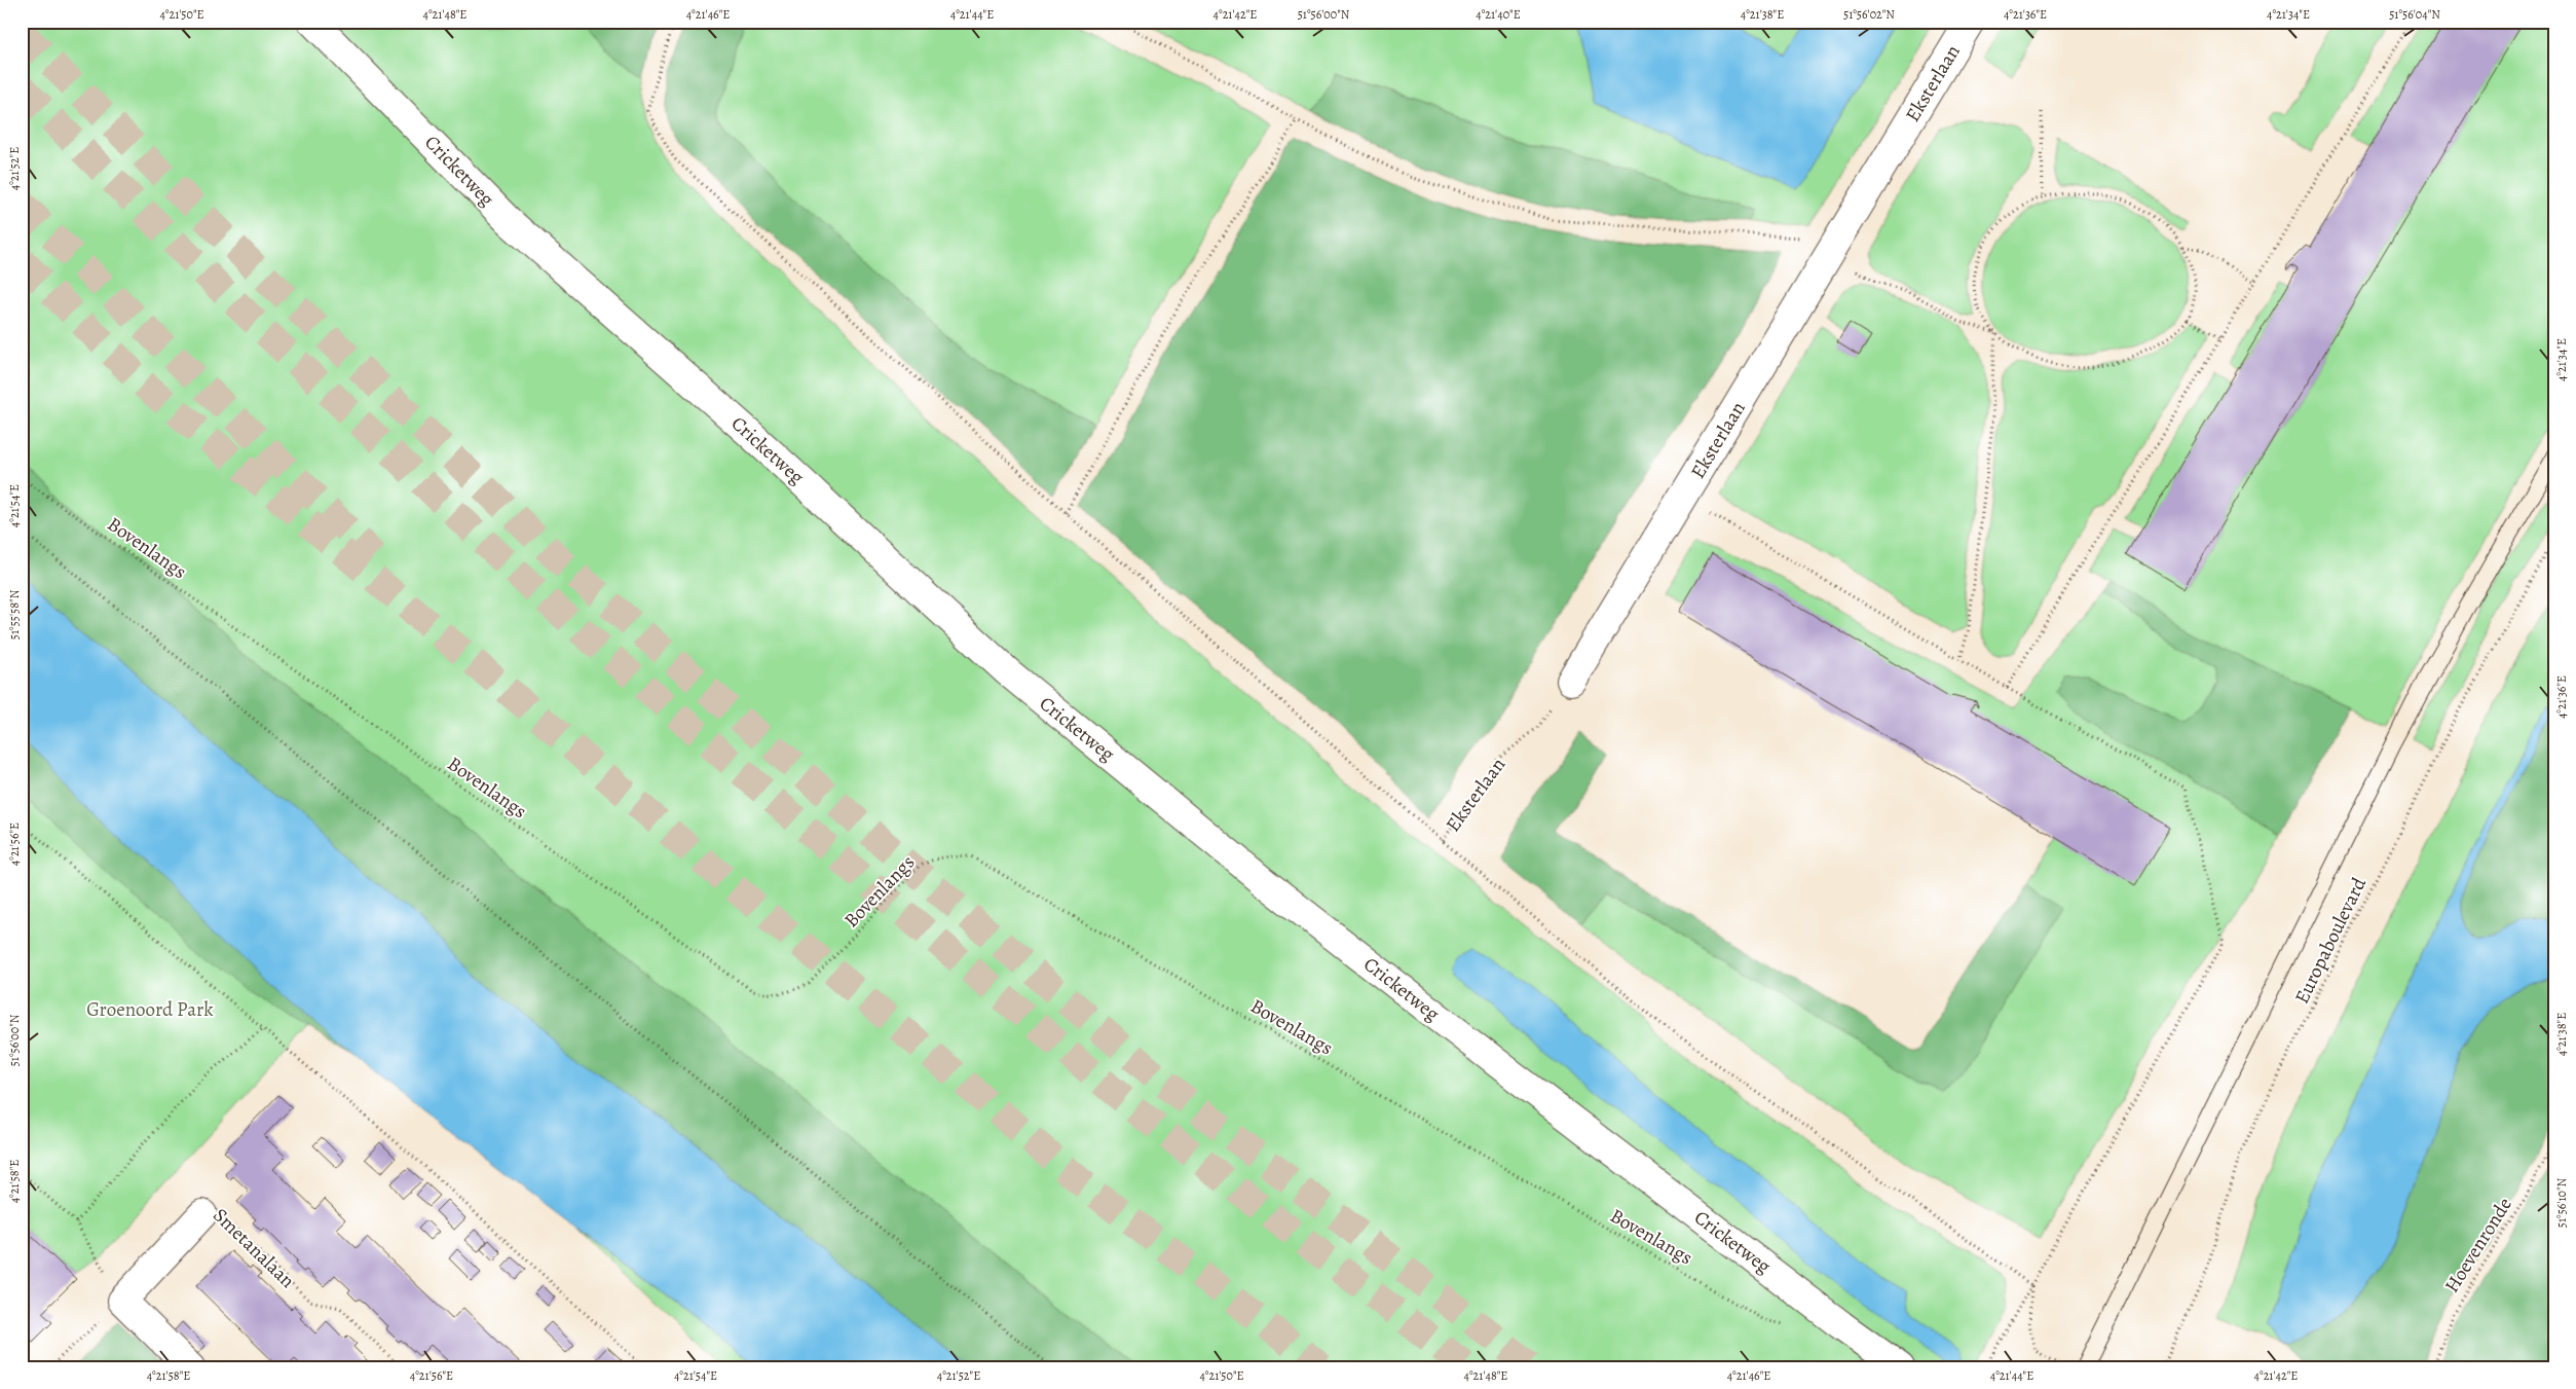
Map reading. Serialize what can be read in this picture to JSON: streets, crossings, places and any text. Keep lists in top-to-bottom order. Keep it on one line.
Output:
{"streets":{"street":["Eksterlaan","Cricketweg","Smetanalaan"],"path":["Bovenlangs","Europaboulevard","Hoevenronde"]},"parks":["Groenoord Park"],"coordinates":["4°21'50\"E","4°21'48\"E","4°21'46\"E","4°21'44\"E","4°21'42\"E","51°56'00\"N","4°21'40\"E","4°21'38\"E","51°56'02\"N","4°21'36\"E","4°21'34\"E","51°56'04\"N","4°21'52\"E","4°21'54\"E","51°55'58\"N","4°21'56\"E","4°21'58\"E","51°56'10\"N"]}
